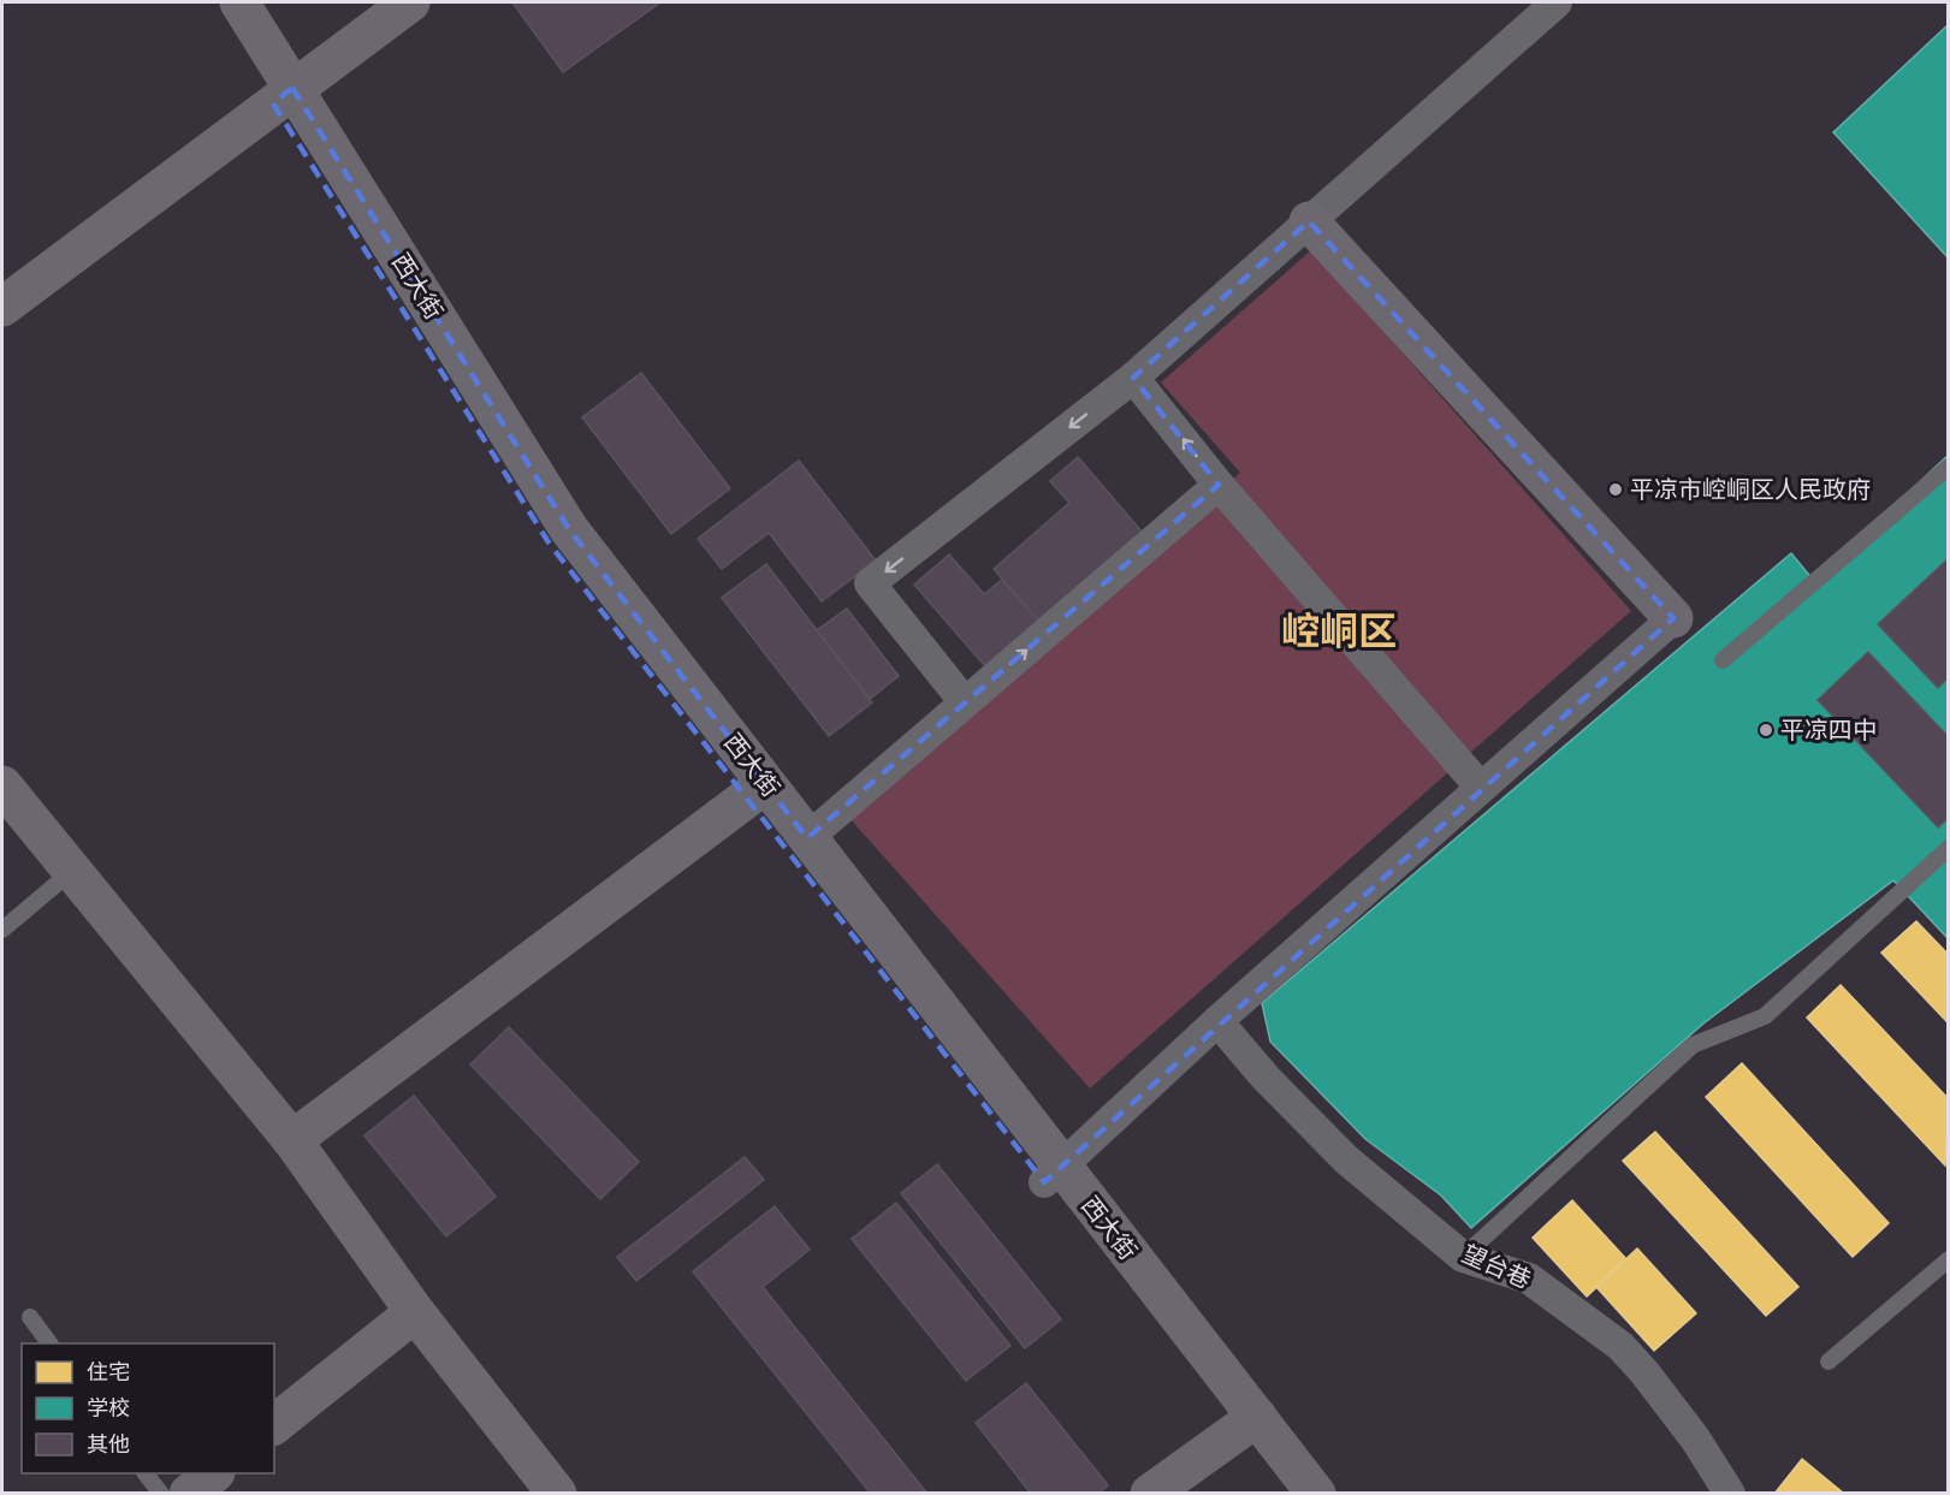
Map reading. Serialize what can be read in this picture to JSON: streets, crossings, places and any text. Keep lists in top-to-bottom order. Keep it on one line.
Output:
{"streets":{"street":["西大街","望台巷"]},"districts":["崆峒区"],"places":["平凉市崆峒区人民政府","平凉四中"],"legend":["住宅","学校","其他"]}
